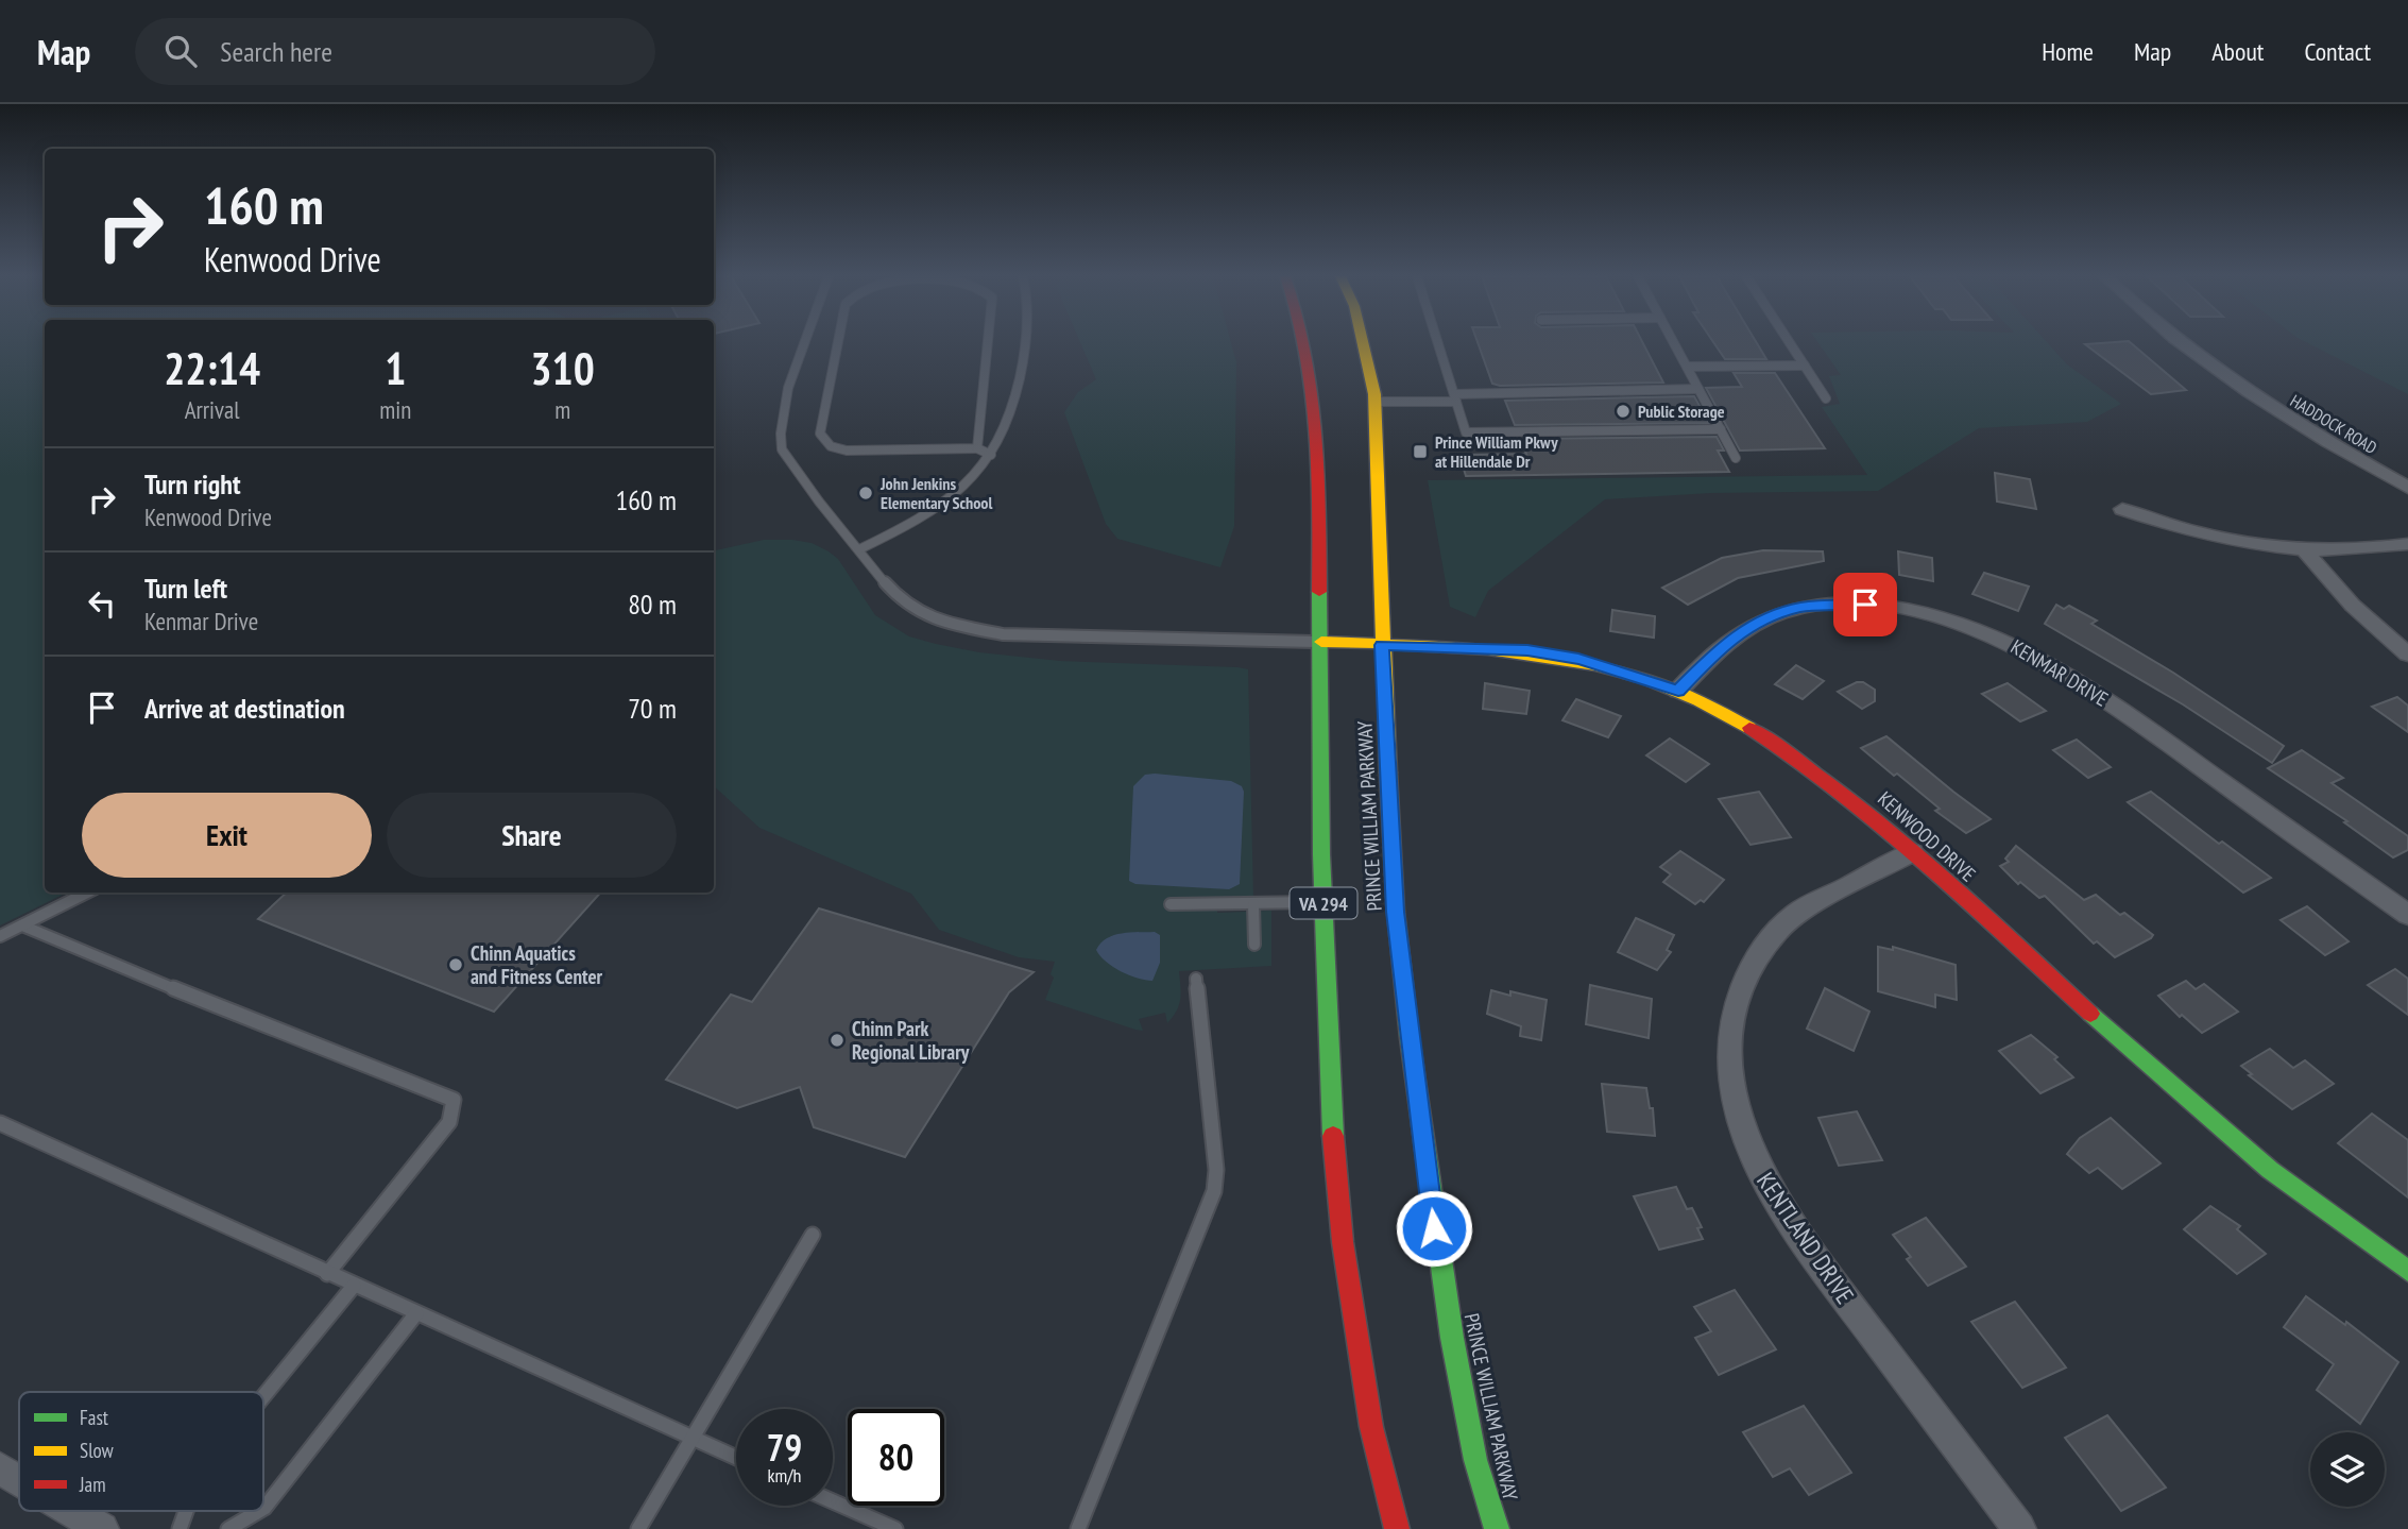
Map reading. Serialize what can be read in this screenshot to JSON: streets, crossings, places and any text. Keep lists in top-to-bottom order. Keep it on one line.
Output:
{"streets":{"main road":["PRINCE WILLIAM PARKWAY","KENWOOD DRIVE","VA 294"],"street":["HADDOCK ROAD","KENMAR DRIVE","KENTLAND DRIVE"]},"crossings":[["KENMAR DRIVE","KENWOOD DRIVE"],["PRINCE WILLIAM PARKWAY","KENWOOD DRIVE"],["KENWOOD DRIVE","KENTLAND DRIVE"]],"places":{"other":["Public Storage","John Jenkins Elementary School","Chinn Aquatics and Fitness Center","Chinn Park Regional Library"],"transit":["Prince William Pkwy at Hillendale Dr"]},"legend":["Fast","Slow","Jam"],"page":{"header":"Map","search":"Search here","nav":["Home","Map","About","Contact"],"turn":["160 m","Kenwood Drive"],"eta":["22:14","Arrival","1","min","310","m"],"list":[{"name":"Turn right","note":"Kenwood Drive","value":"160 m"},{"name":"Turn left","note":"Kenmar Drive","value":"80 m"},{"name":"Arrive at destination","value":"70 m"}],"buttons":["Exit","Share"],"speed":"79 km/h","limit":"80"}}
